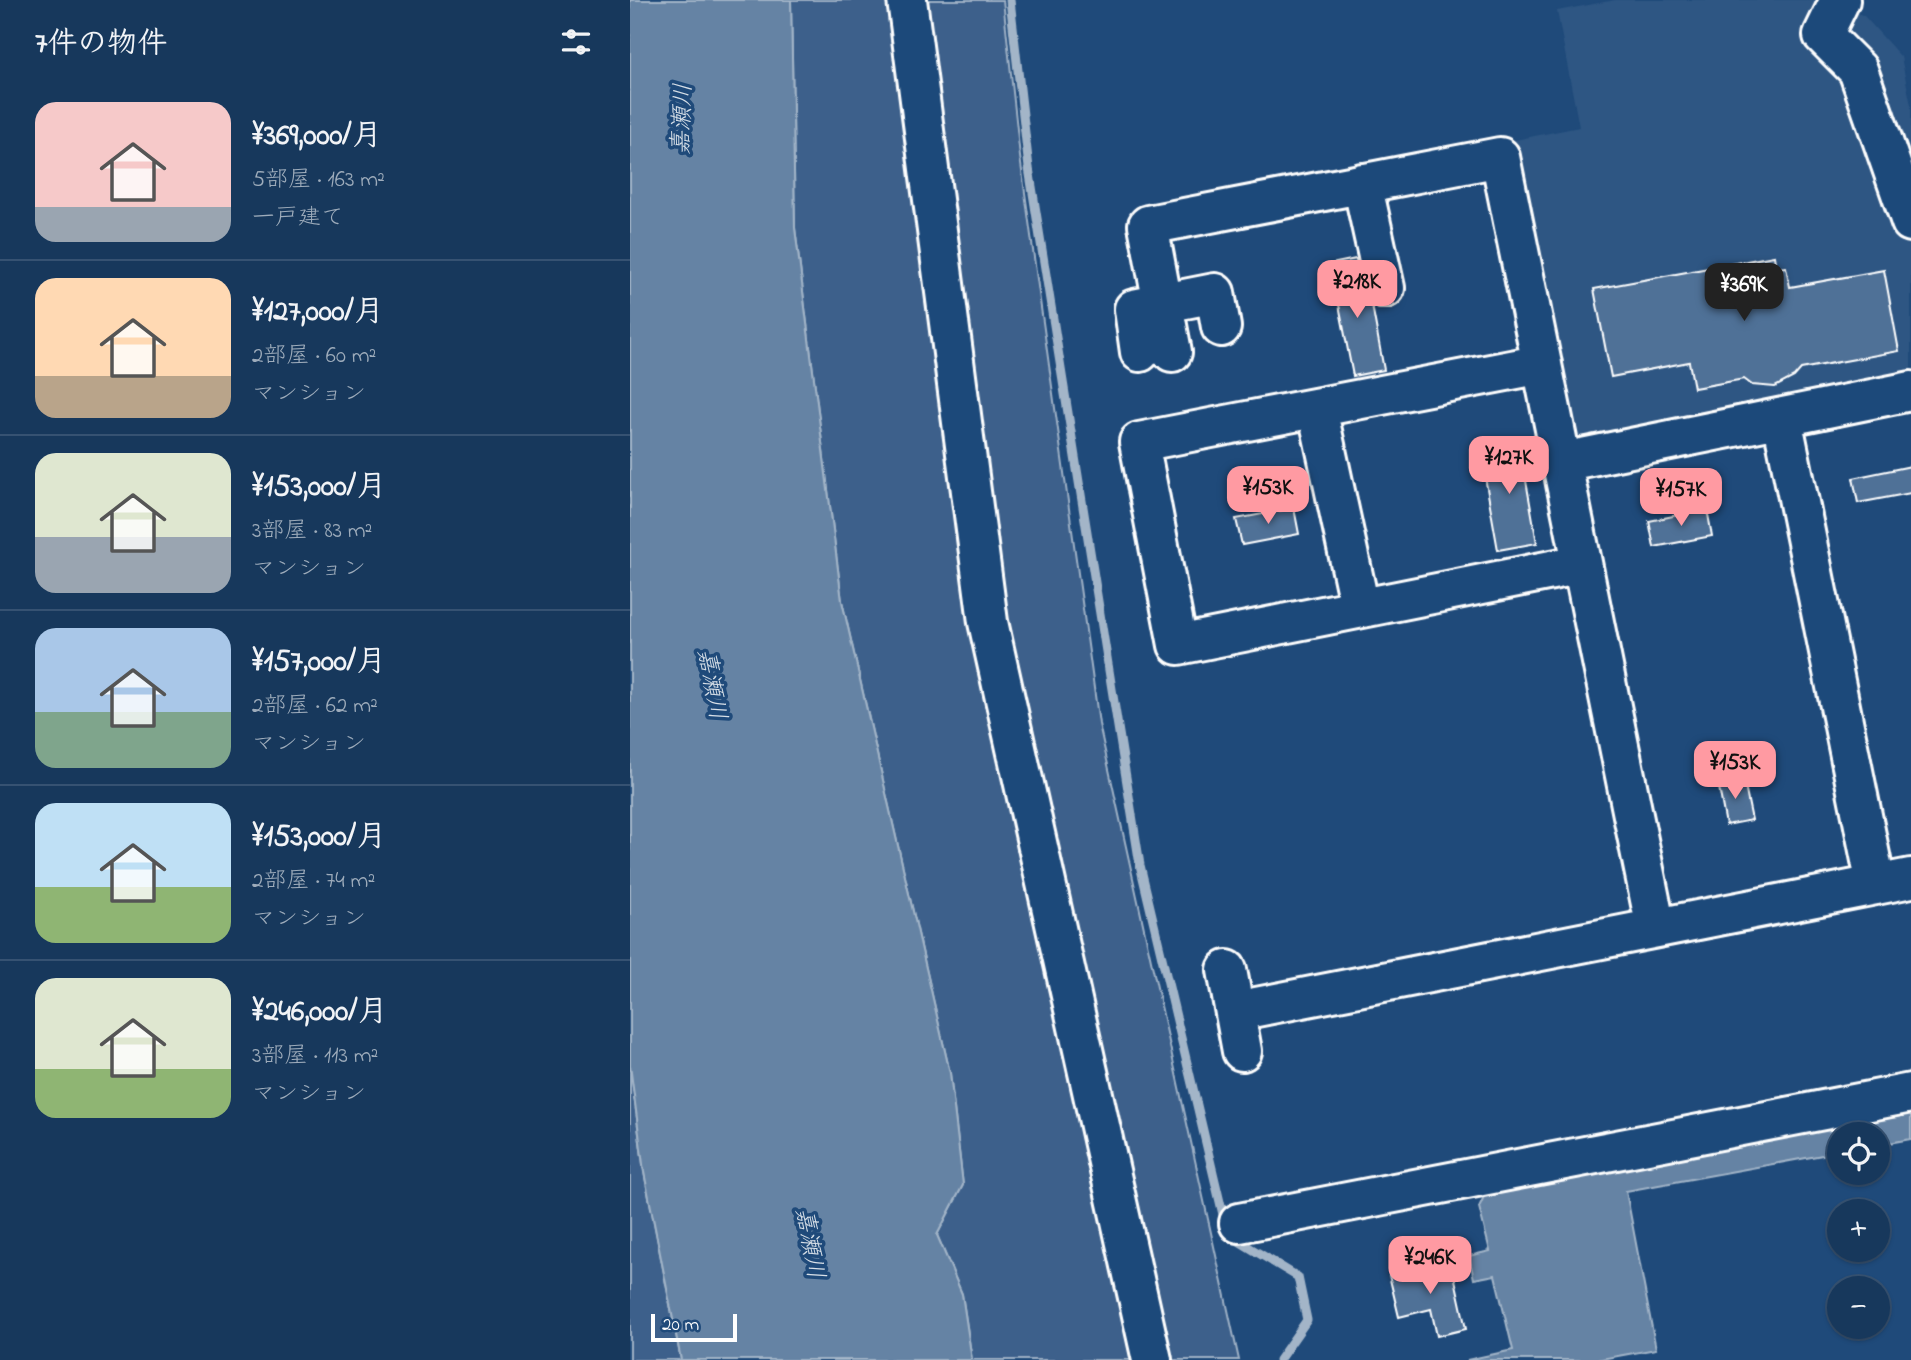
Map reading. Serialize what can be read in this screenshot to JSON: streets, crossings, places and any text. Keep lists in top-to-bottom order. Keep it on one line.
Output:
{"water":["嘉瀬川"],"scale_bar":"20 m","page":{"heading":"7件の物件","list":[{"name":"¥369,000/月","note":"5部屋 · 163 m² · 一戸建て"},{"name":"¥127,000/月","note":"2部屋 · 60 m² · マンション"},{"name":"¥153,000/月","note":"3部屋 · 83 m² · マンション"},{"name":"¥157,000/月","note":"2部屋 · 62 m² · マンション"},{"name":"¥153,000/月","note":"2部屋 · 74 m² · マンション"},{"name":"¥246,000/月","note":"3部屋 · 113 m² · マンション"}],"price":["¥218K","¥369K","¥127K","¥153K","¥157K","¥153K","¥246K"],"map_buttons":["+","−"],"scale":"20 m"}}
